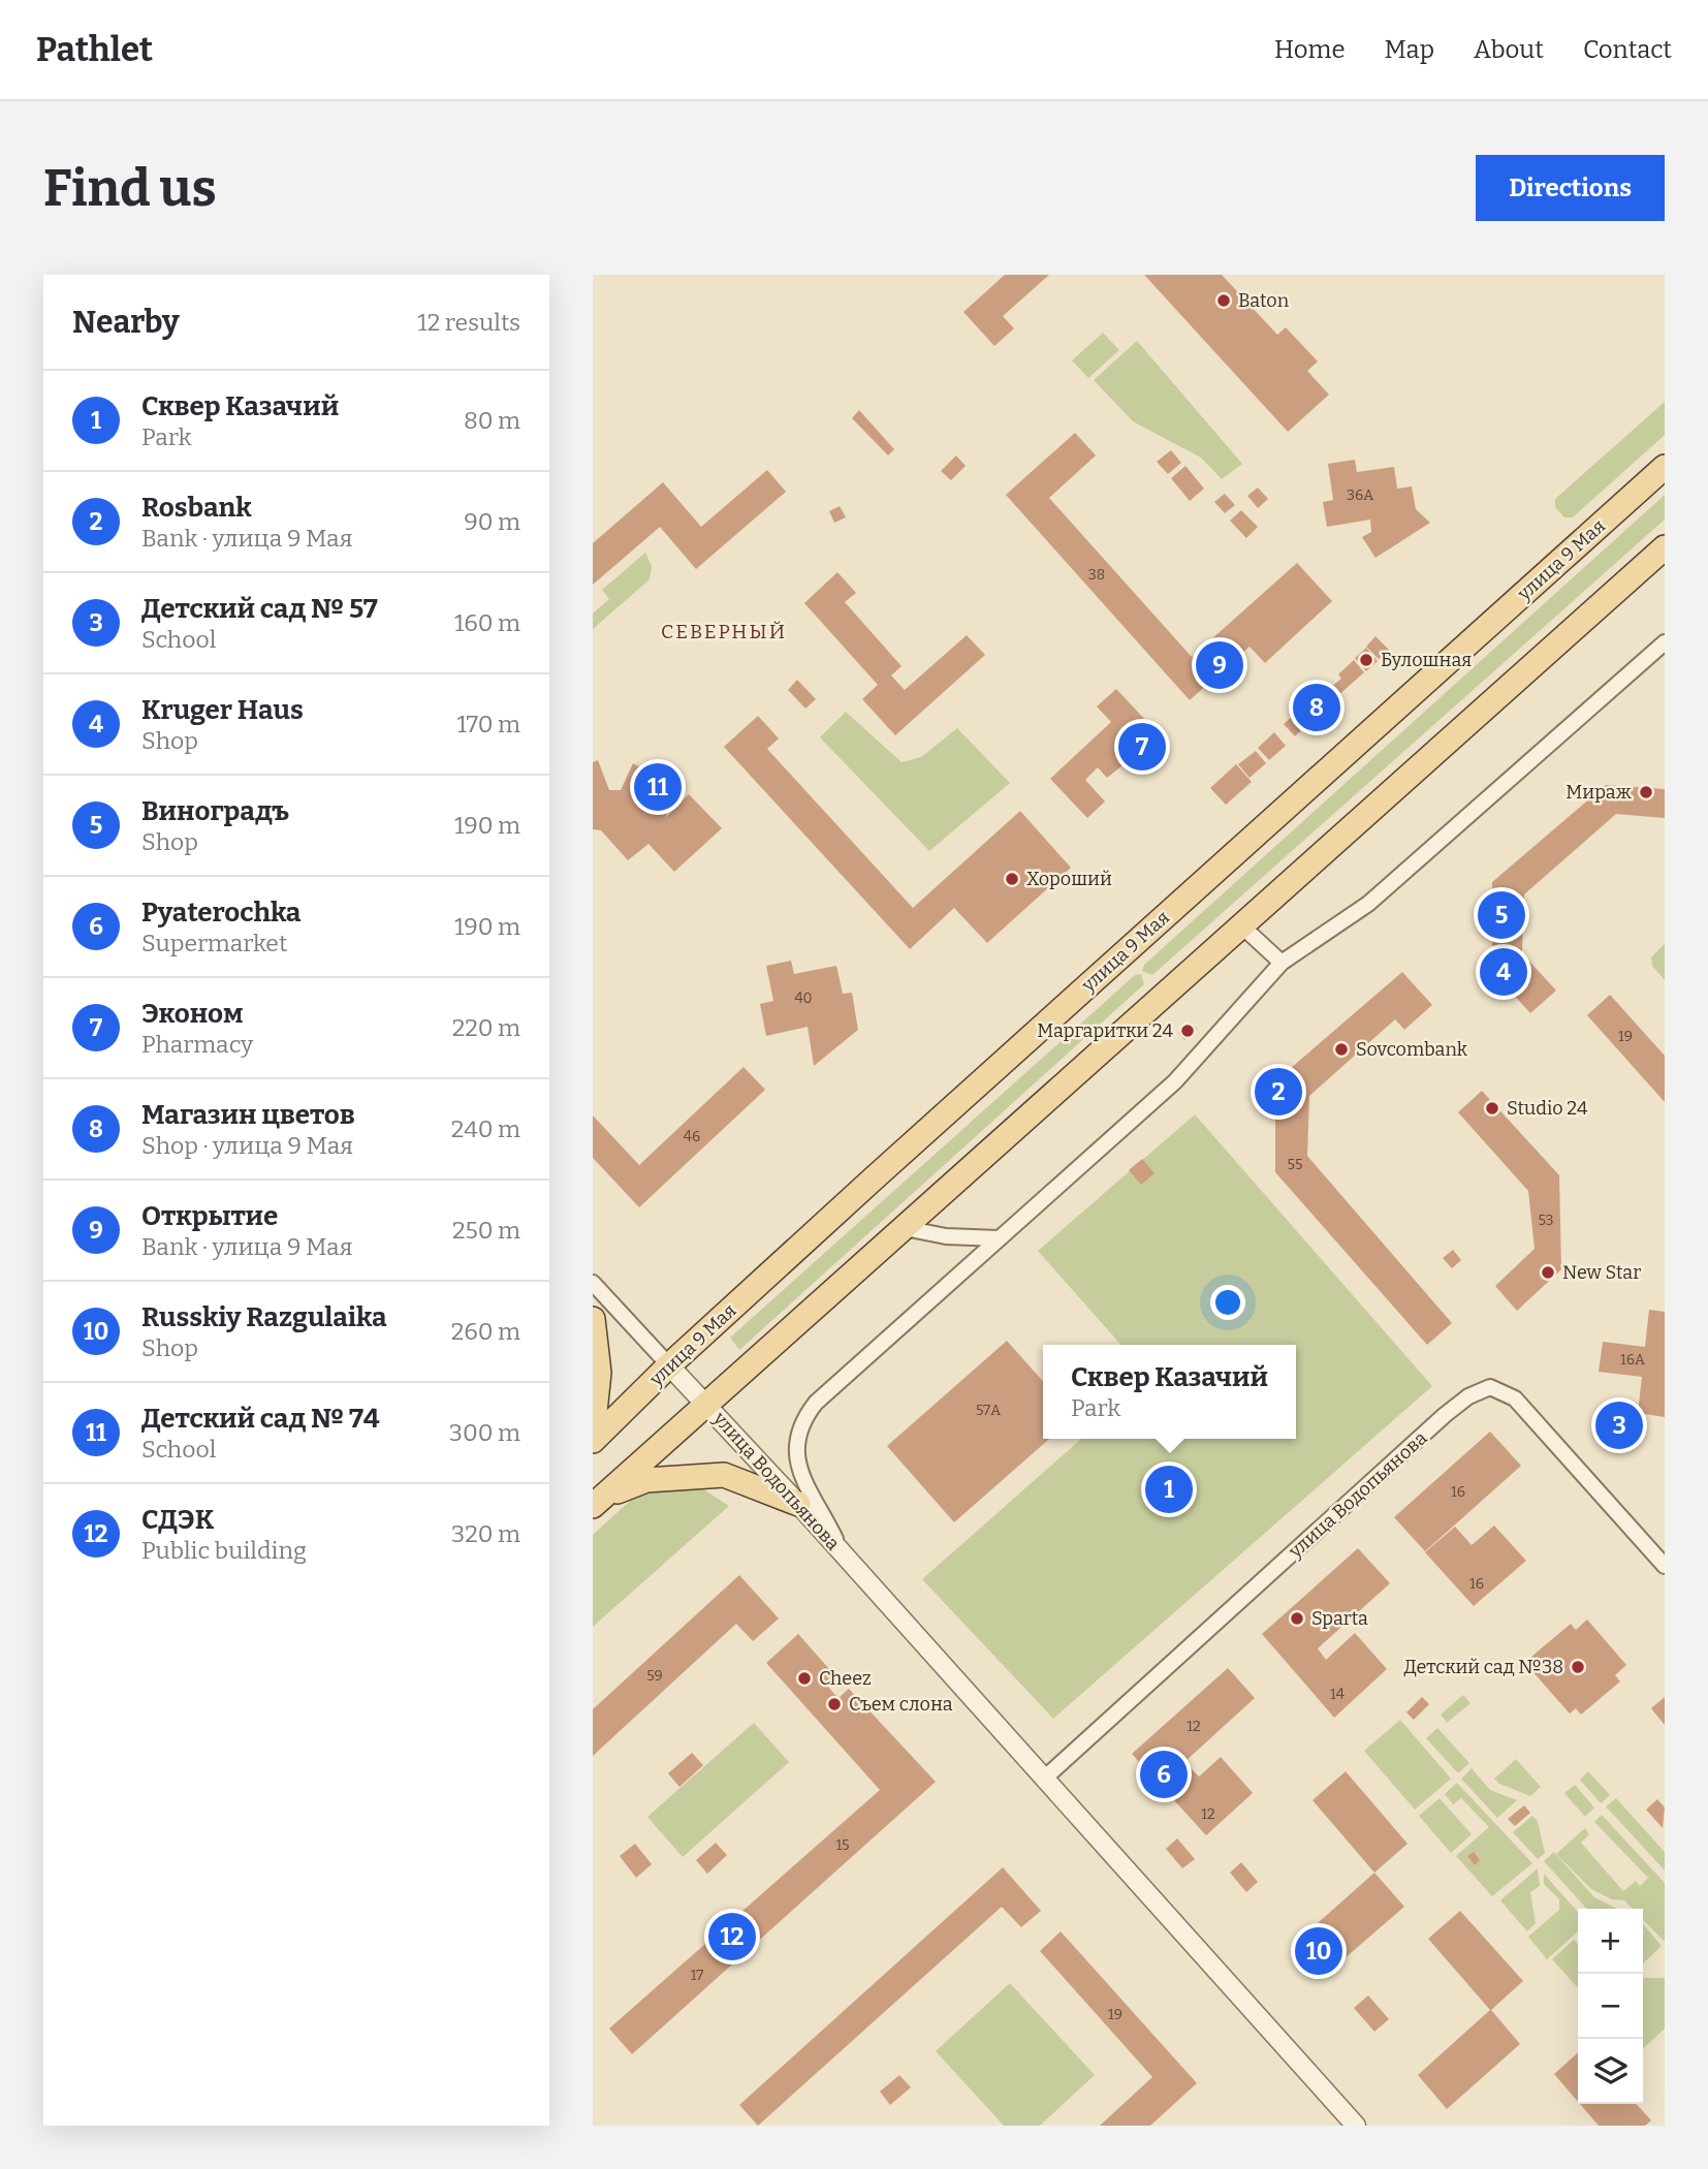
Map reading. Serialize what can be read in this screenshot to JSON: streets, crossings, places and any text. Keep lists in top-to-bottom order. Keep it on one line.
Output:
{"streets":{"main road":["улица 9 Мая"],"street":["улица Водопьянова"]},"crossings":[["улица 9 Мая","улица Водопьянова"]],"districts":["СЕВЕРНЫЙ"],"places":["Baton","Булошная","Мираж","Хороший","Маргаритки 24","Sovcombank","Studio 24","New Star","Sparta","Детский сад №38","Cheez","Съем слона"],"house_numbers":["36А","38","40","19","46","55","53","16А","57А","16","16","59","14","12","12","15","17","19"],"page":{"header":"Pathlet","nav":["Home","Map","About","Contact"],"buttons":"Directions","title":"Find us","heading":["Nearby","12 results"],"list":[{"mark":"1","name":"Сквер Казачий","note":"Park","value":"80 m"},{"mark":"2","name":"Rosbank","note":"Bank · улица 9 Мая","value":"90 m"},{"mark":"3","name":"Детский сад № 57","note":"School","value":"160 m"},{"mark":"4","name":"Kruger Haus","note":"Shop","value":"170 m"},{"mark":"5","name":"Виноградъ","note":"Shop","value":"190 m"},{"mark":"6","name":"Pyaterochka","note":"Supermarket","value":"190 m"},{"mark":"7","name":"Эконом","note":"Pharmacy","value":"220 m"},{"mark":"8","name":"Магазин цветов","note":"Shop · улица 9 Мая","value":"240 m"},{"mark":"9","name":"Открытие","note":"Bank · улица 9 Мая","value":"250 m"},{"mark":"10","name":"Russkiy Razgulaika","note":"Shop","value":"260 m"},{"mark":"11","name":"Детский сад № 74","note":"School","value":"300 m"},{"mark":"12","name":"СДЭК","note":"Public building","value":"320 m"}],"pins":["9","8","7","11","5","4","2","3","1","6","12","10"],"popup":["Сквер Казачий","Park"],"map_buttons":["+","−"]}}
